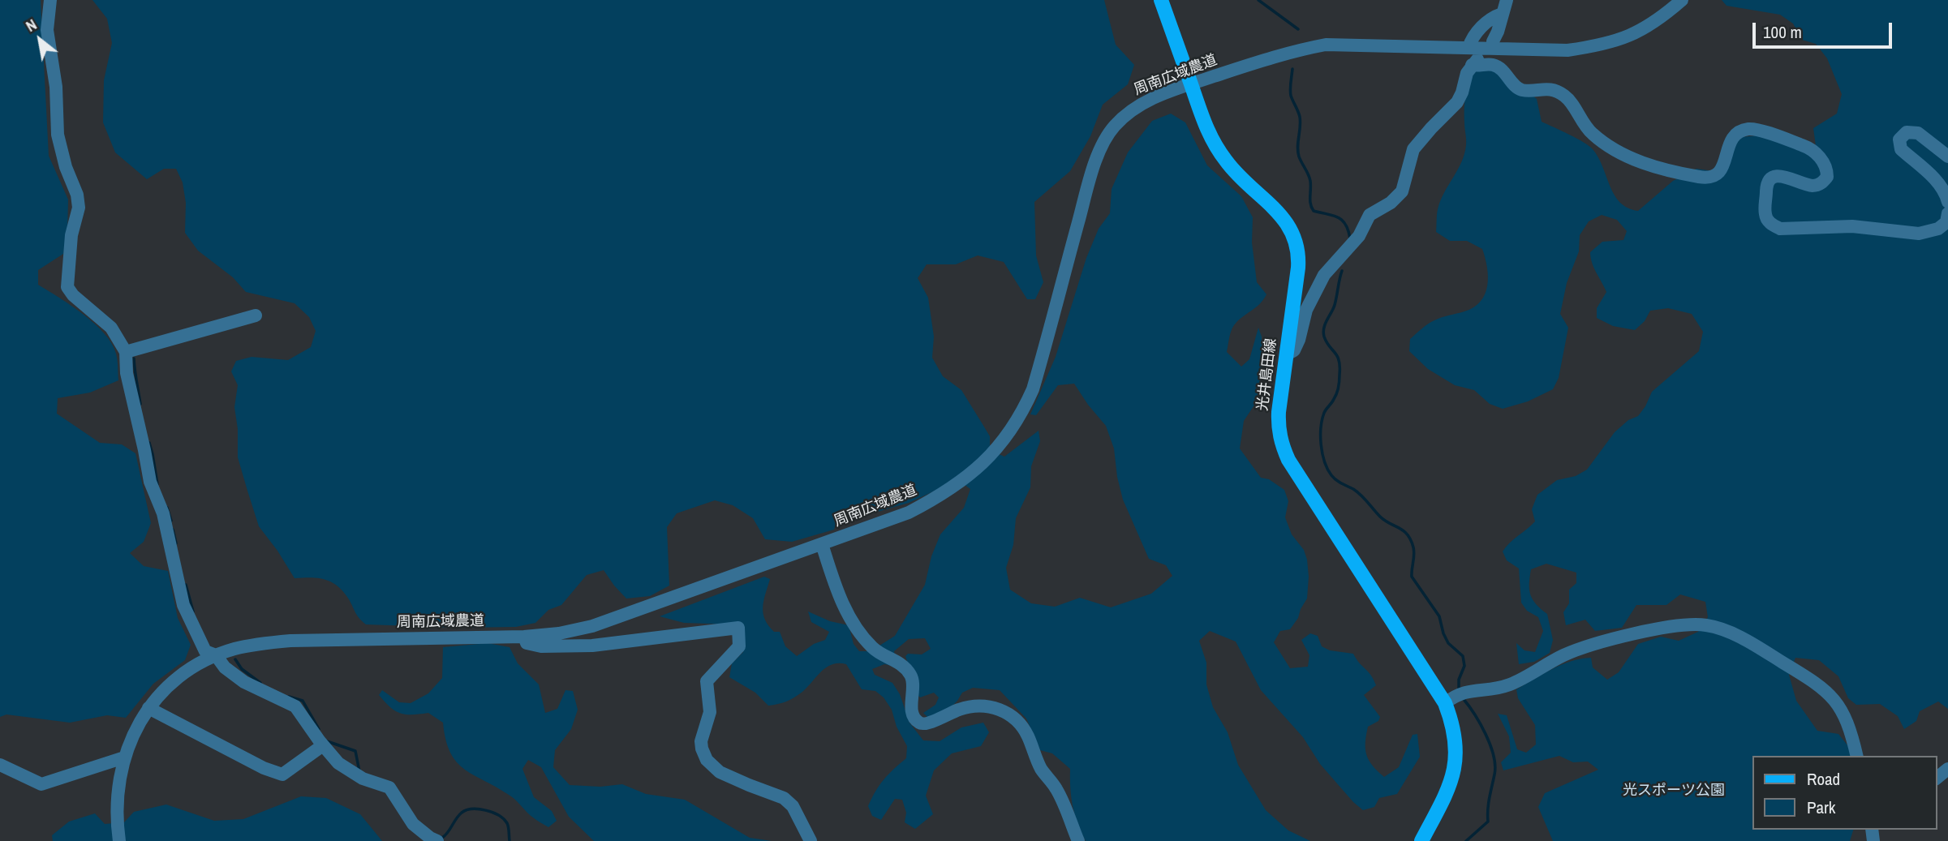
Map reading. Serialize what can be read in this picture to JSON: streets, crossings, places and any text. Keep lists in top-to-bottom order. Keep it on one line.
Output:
{"streets":{"main road":["光井島田線"],"street":["周南広域農道"]},"crossings":[["周南広域農道","光井島田線"]],"parks":["光スポーツ公園"],"legend":["Road","Park"],"scale_bar":"100 m","north":"top left"}
